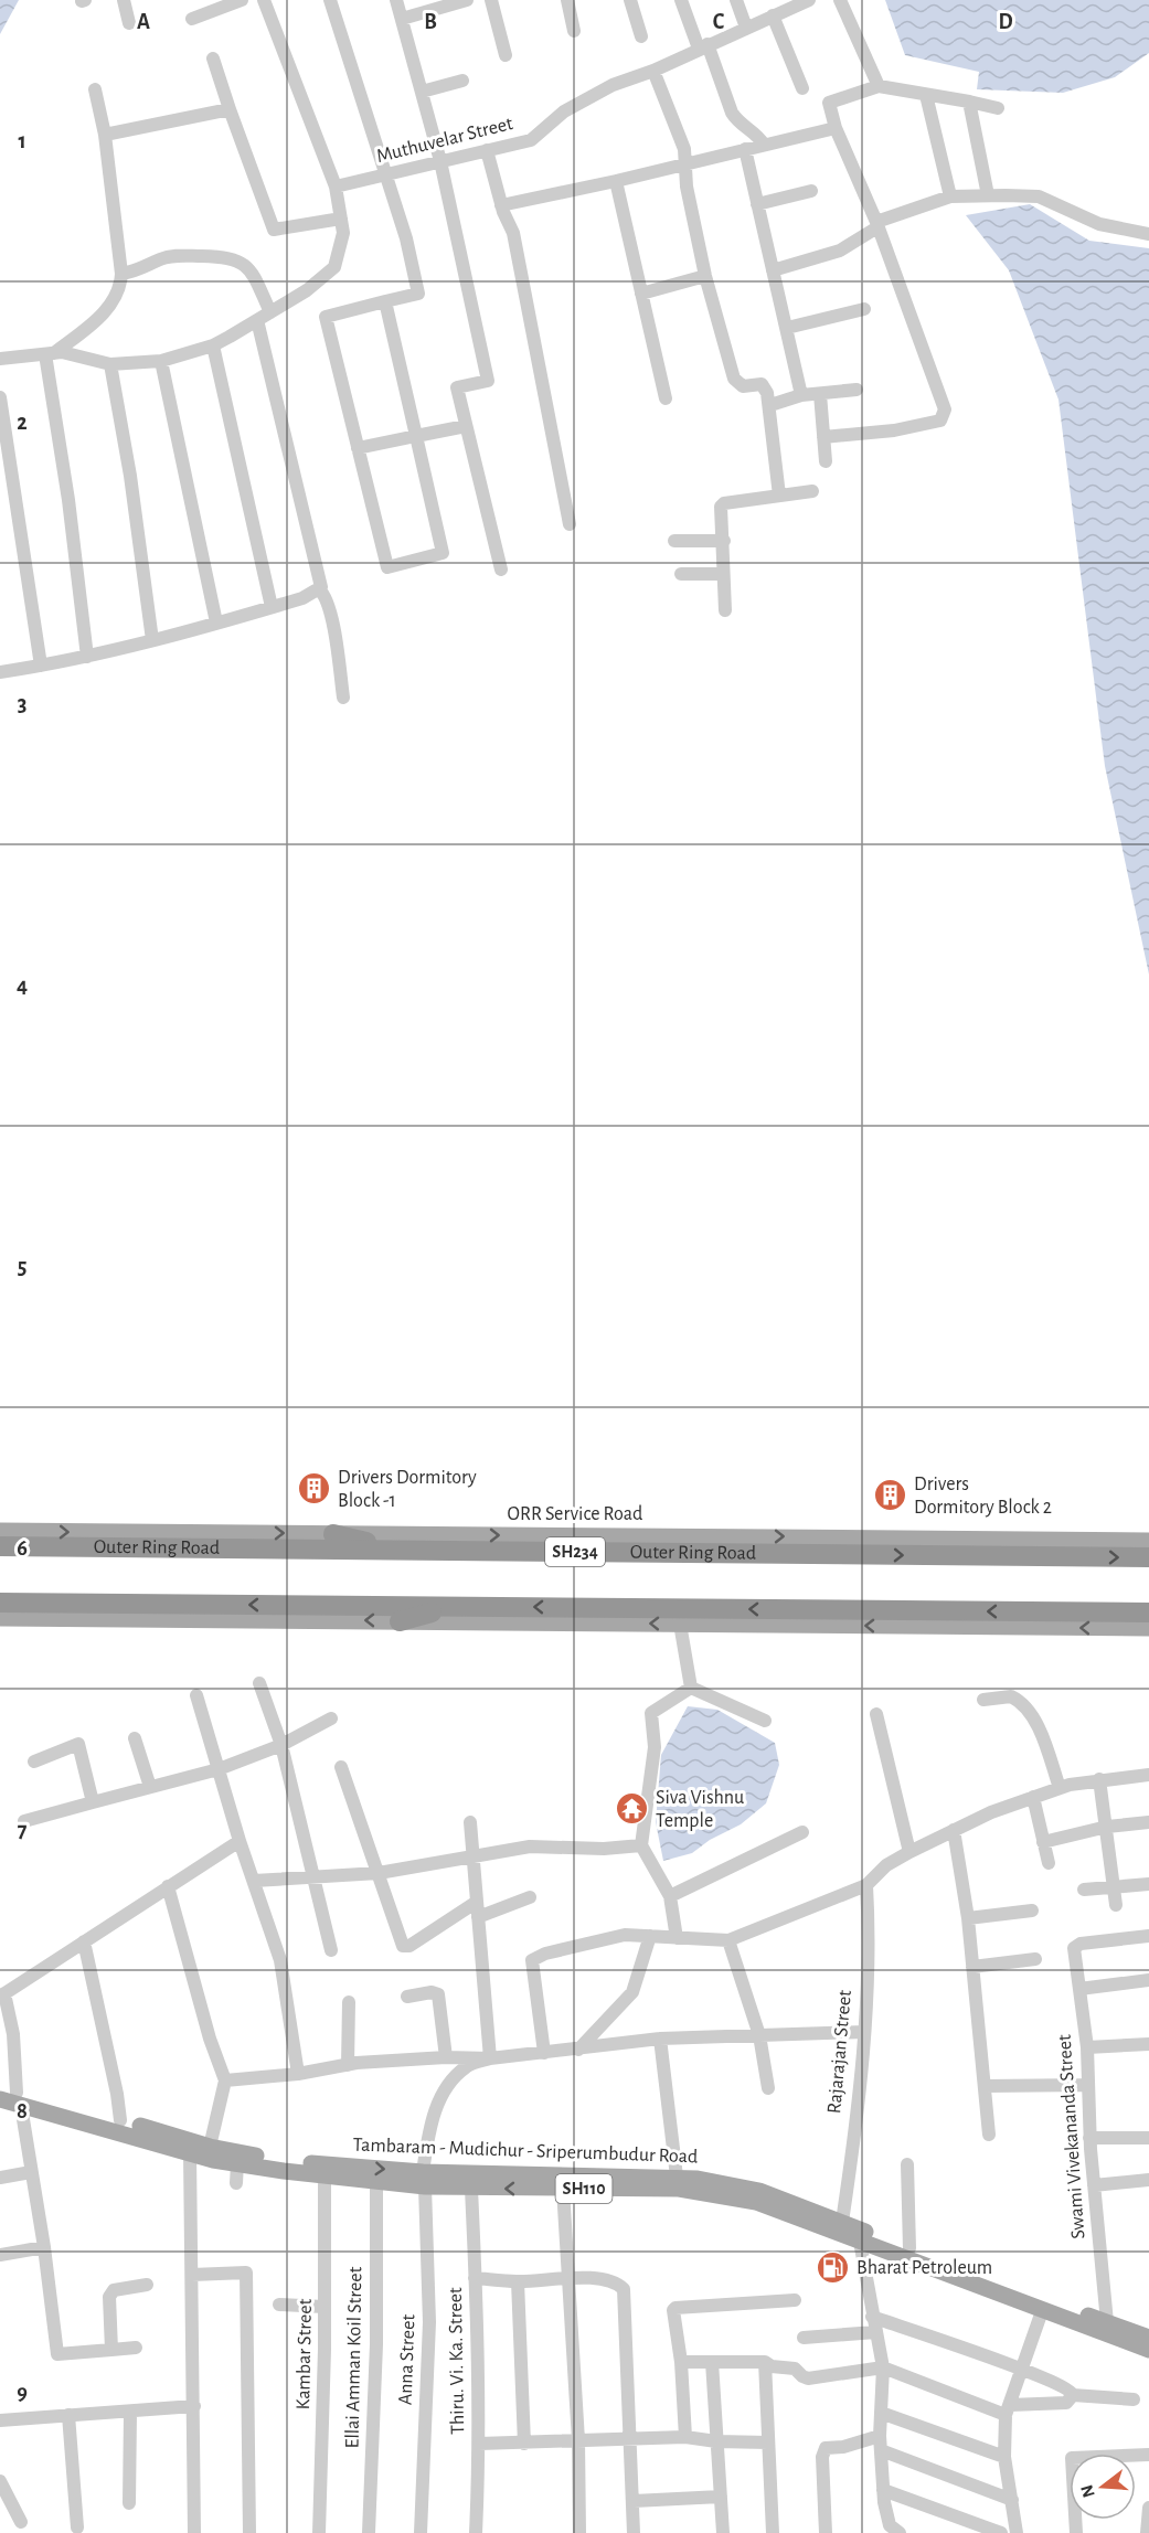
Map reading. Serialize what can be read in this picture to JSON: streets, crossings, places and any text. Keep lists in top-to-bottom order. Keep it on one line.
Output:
{"streets":{"highway":["Outer Ring Road","SH234"],"main road":["ORR Service Road","Tambaram - Mudichur - Sriperumbudur Road","SH110"],"street":["Muthuvelar Street","Rajarajan Street","Swami Vivekananda Street","Kambar Street","Ellai Amman Koil Street","Anna Street","Thiru. Vi. Ka. Street"]},"crossings":[["Rajarajan Street","Tambaram - Mudichur - Sriperumbudur Road"],["Swami Vivekananda Street","Tambaram - Mudichur - Sriperumbudur Road"],["Tambaram - Mudichur - Sriperumbudur Road","Kambar Street"],["Tambaram - Mudichur - Sriperumbudur Road","Ellai Amman Koil Street"],["Tambaram - Mudichur - Sriperumbudur Road","Anna Street"],["Tambaram - Mudichur - Sriperumbudur Road","Thiru. Vi. Ka. Street"]],"places":{"building":["Drivers Dormitory Block -1","Drivers Dormitory Block 2"],"temple":["Siva Vishnu Temple"],"fuel station":["Bharat Petroleum"]},"north":"left","grid":{"columns":["A","B","C","D"],"rows":["1","2","3","4","5","6","7","8","9"]}}
